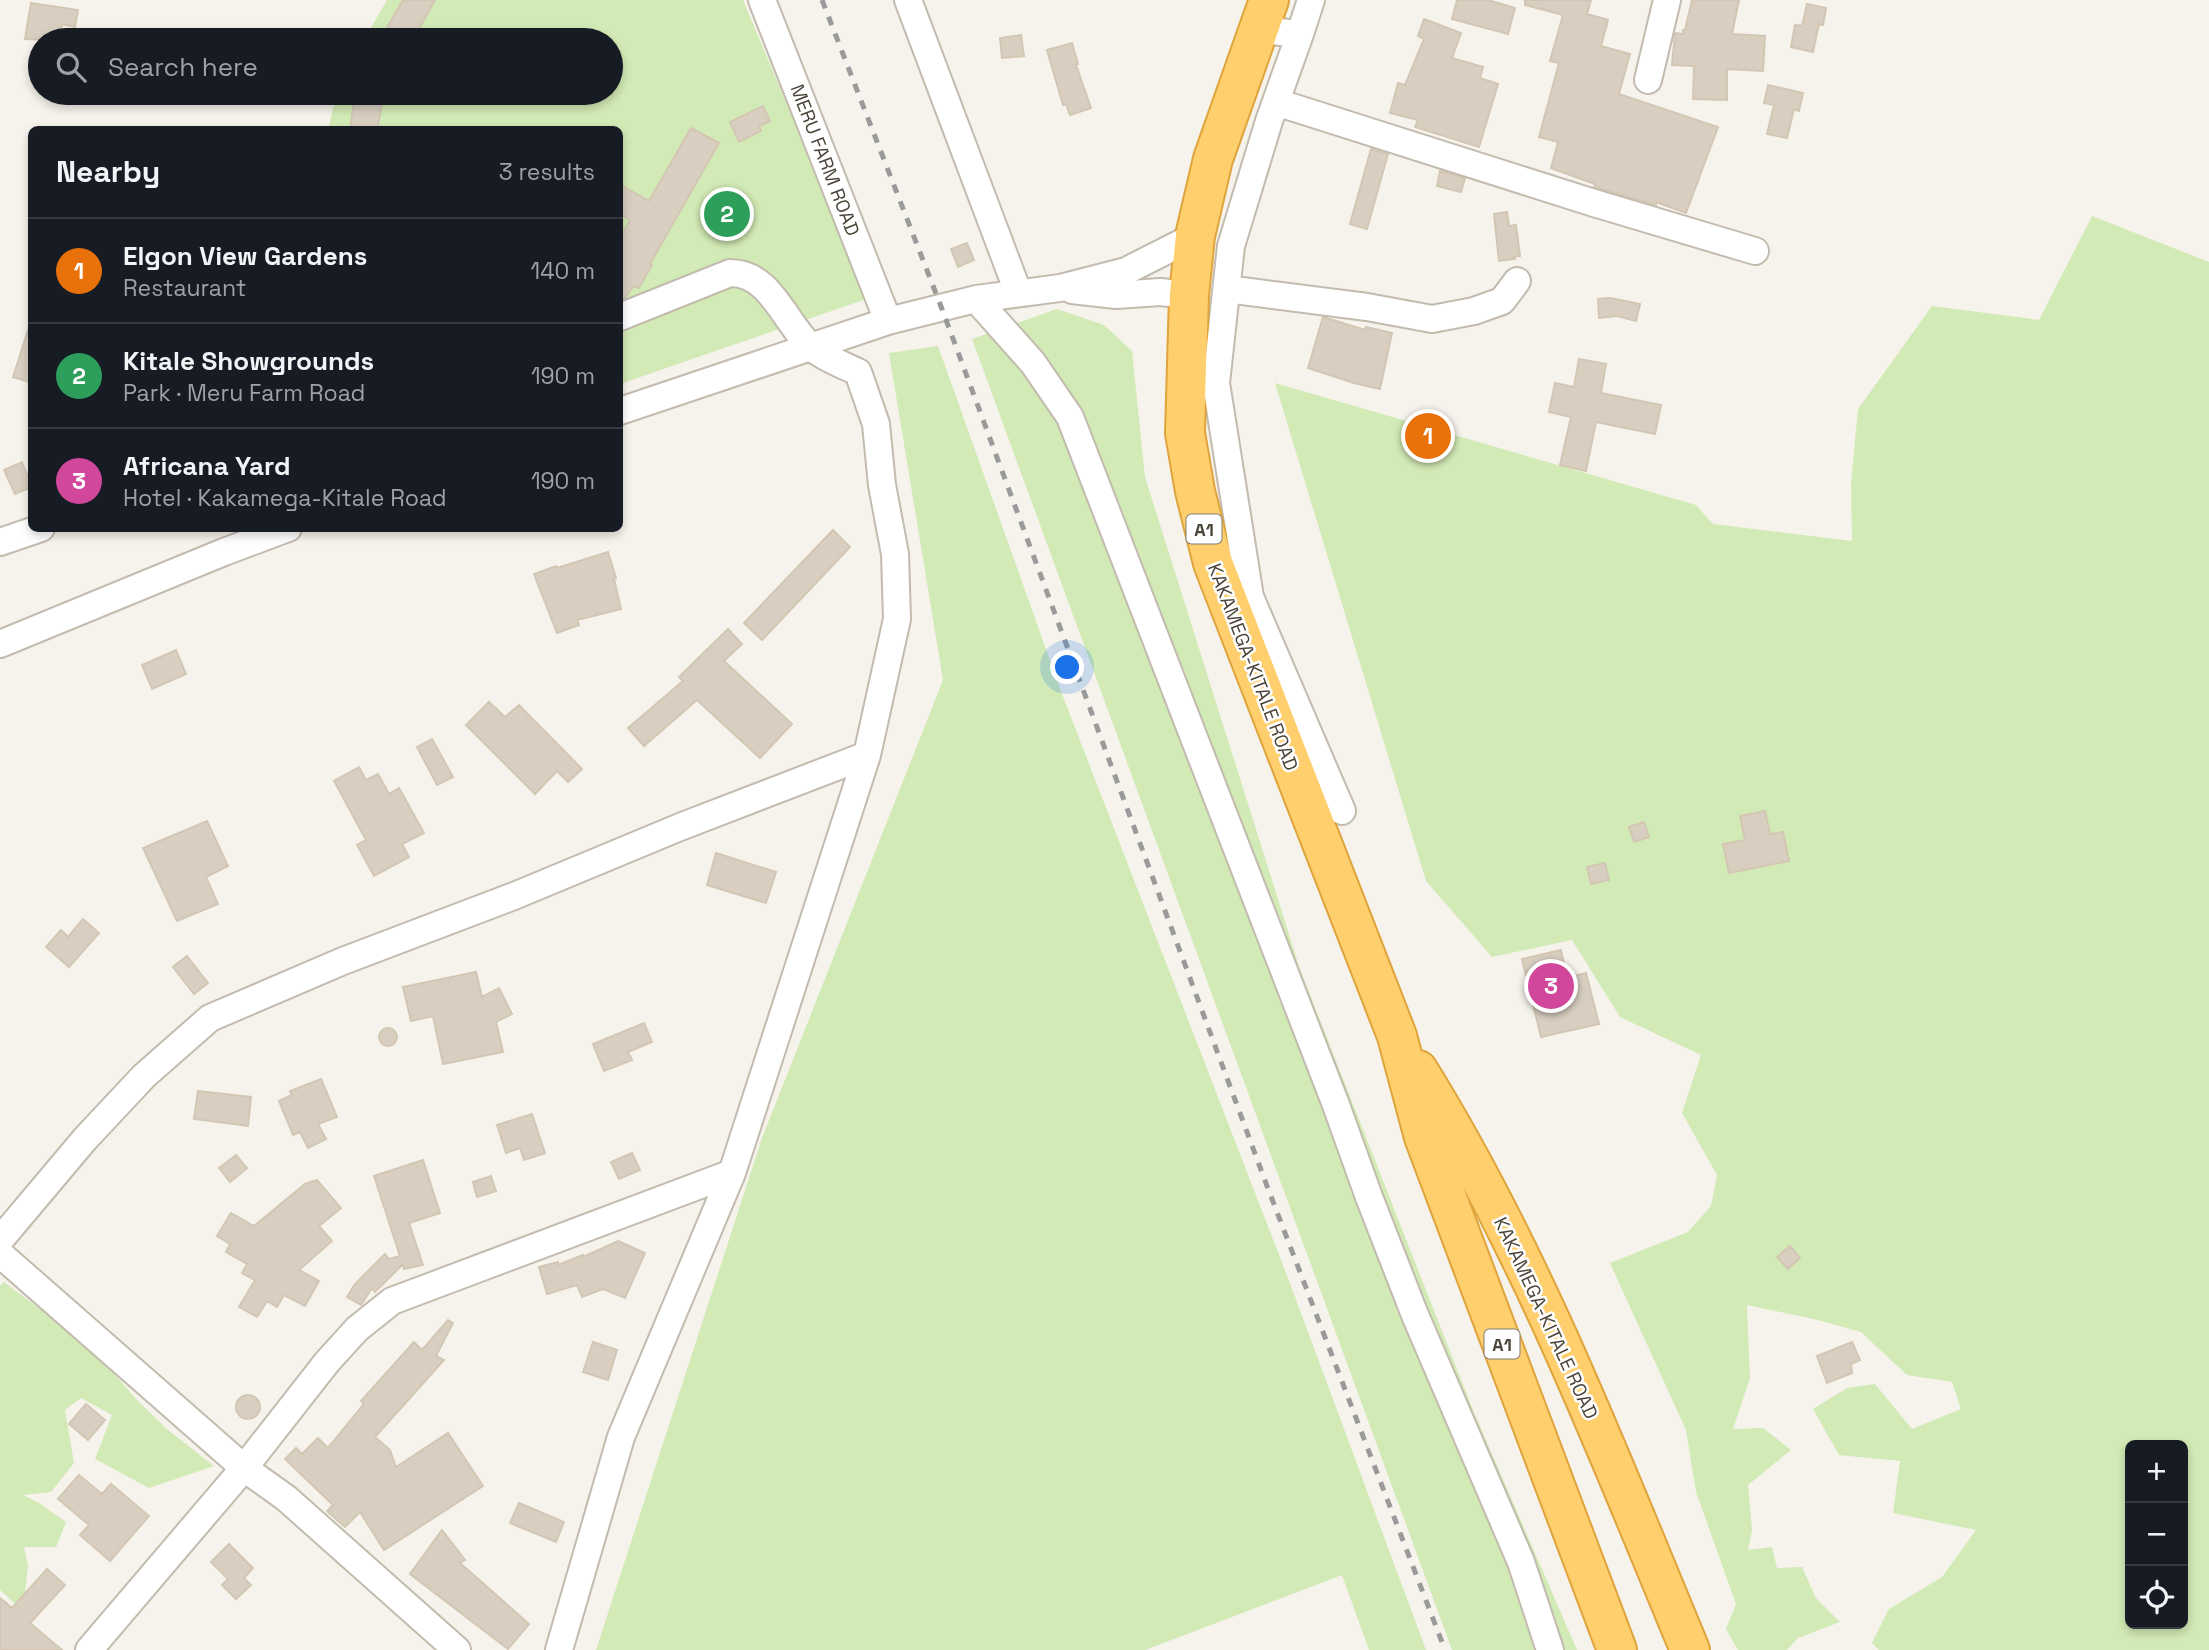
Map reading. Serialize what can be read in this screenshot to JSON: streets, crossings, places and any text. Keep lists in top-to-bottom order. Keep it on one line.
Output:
{"streets":{"highway":["A1","KAKAMEGA-KITALE ROAD"],"street":["MERU FARM ROAD"]},"page":{"search":"Search here","heading":["Nearby","3 results"],"pins":["2","1","3"],"list":[{"mark":"1","name":"Elgon View Gardens","note":"Restaurant","value":"140 m"},{"mark":"2","name":"Kitale Showgrounds","note":"Park · Meru Farm Road","value":"190 m"},{"mark":"3","name":"Africana Yard","note":"Hotel · Kakamega-Kitale Road","value":"190 m"}],"map_buttons":["+","−"]}}
